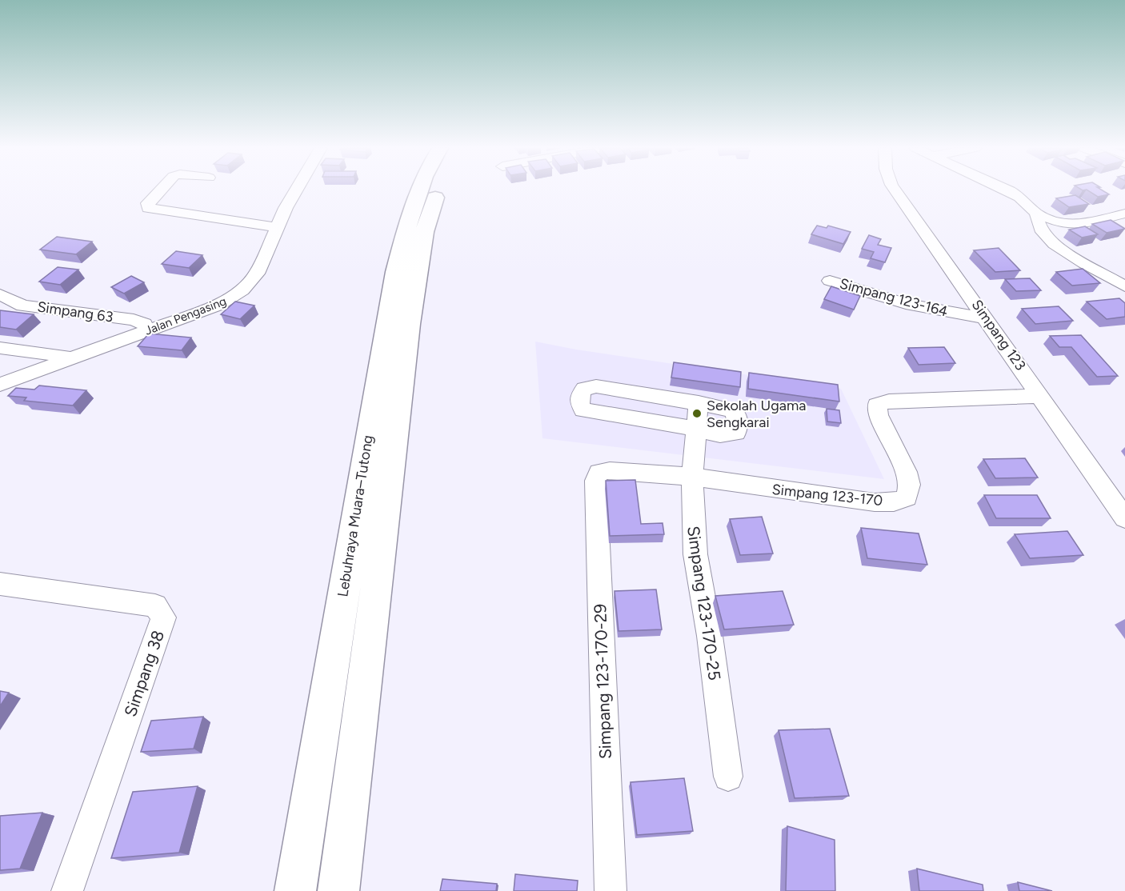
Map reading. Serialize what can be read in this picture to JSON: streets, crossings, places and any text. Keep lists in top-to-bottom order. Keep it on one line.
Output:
{"streets":{"highway":["Lebuhraya Muara–Tutong"],"street":["Simpang 123-164","Simpang 63","Jalan Pengasing","Simpang 123","Simpang 123-170","Simpang 123-170-25","Simpang 38","Simpang 123-170-29"]},"crossings":[["Simpang 123-164","Simpang 123"],["Simpang 63","Jalan Pengasing"],["Simpang 123","Simpang 123-170"],["Simpang 123-170","Simpang 123-170-25"],["Simpang 123-170","Simpang 123-170-29"]],"places":["Sekolah Ugama Sengkarai"]}
